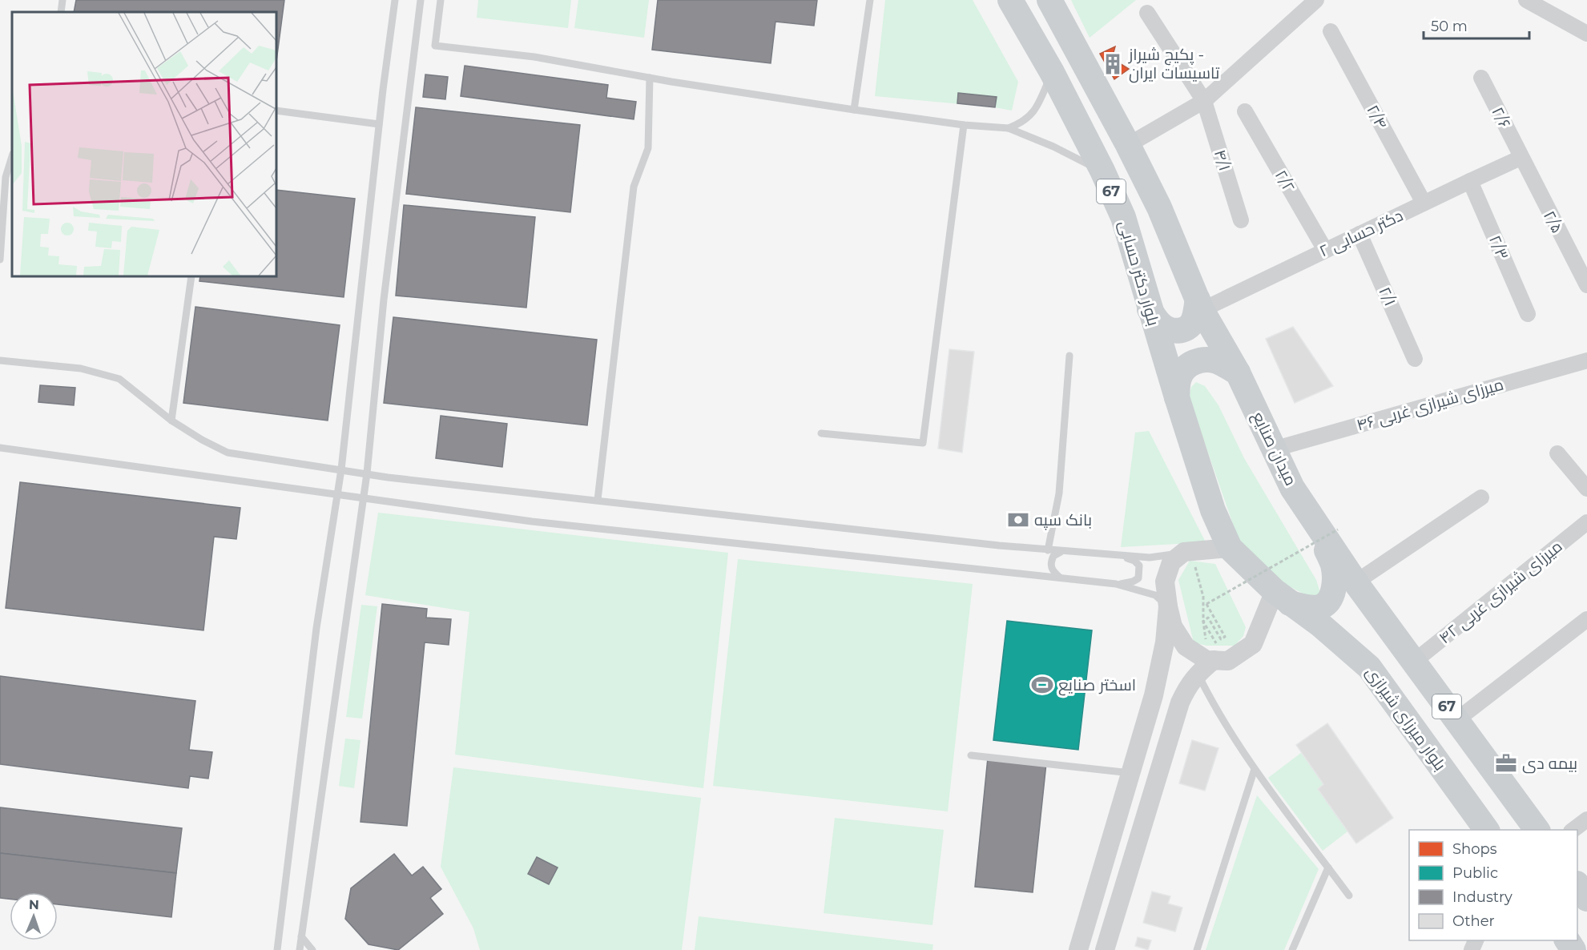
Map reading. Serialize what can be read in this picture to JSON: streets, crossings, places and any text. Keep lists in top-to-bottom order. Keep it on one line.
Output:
{"streets":{"main road":["67","بلوار دکتر حسابی","میدان صنایع","بلوار میرزای شیرازی"],"street":["۲/۴","۲/۶","۴/۱","۲/۲","۲/۵","دکتر حسابی ۲","۲/۳","۲/۱","میرزای شیرازی غربی ۴۶","میرزای شیرازی غربی ۴۲"]},"crossings":[["۲/۴","دکتر حسابی ۲"],["۲/۶","۲/۵"],["۲/۶","دکتر حسابی ۲"],["۲/۲","دکتر حسابی ۲"],["67","دکتر حسابی ۲"],["67","بلوار دکتر حسابی"],["67","میدان صنایع"],["67","میرزای شیرازی غربی ۴۲"],["67","بلوار میرزای شیرازی"],["۲/۵","دکتر حسابی ۲"],["دکتر حسابی ۲","۲/۳"],["دکتر حسابی ۲","۲/۱"],["دکتر حسابی ۲","میدان صنایع"],["میرزای شیرازی غربی ۴۶","میدان صنایع"]],"places":{"building":["پکیج شیراز - تاسیسات ایران"],"bank":["بانک سپه"],"sports":["اسختر صنایع"],"office":["بیمه دی"]},"legend":["Shops","Public","Industry","Other"],"scale_bar":"50 m","north":"top"}
